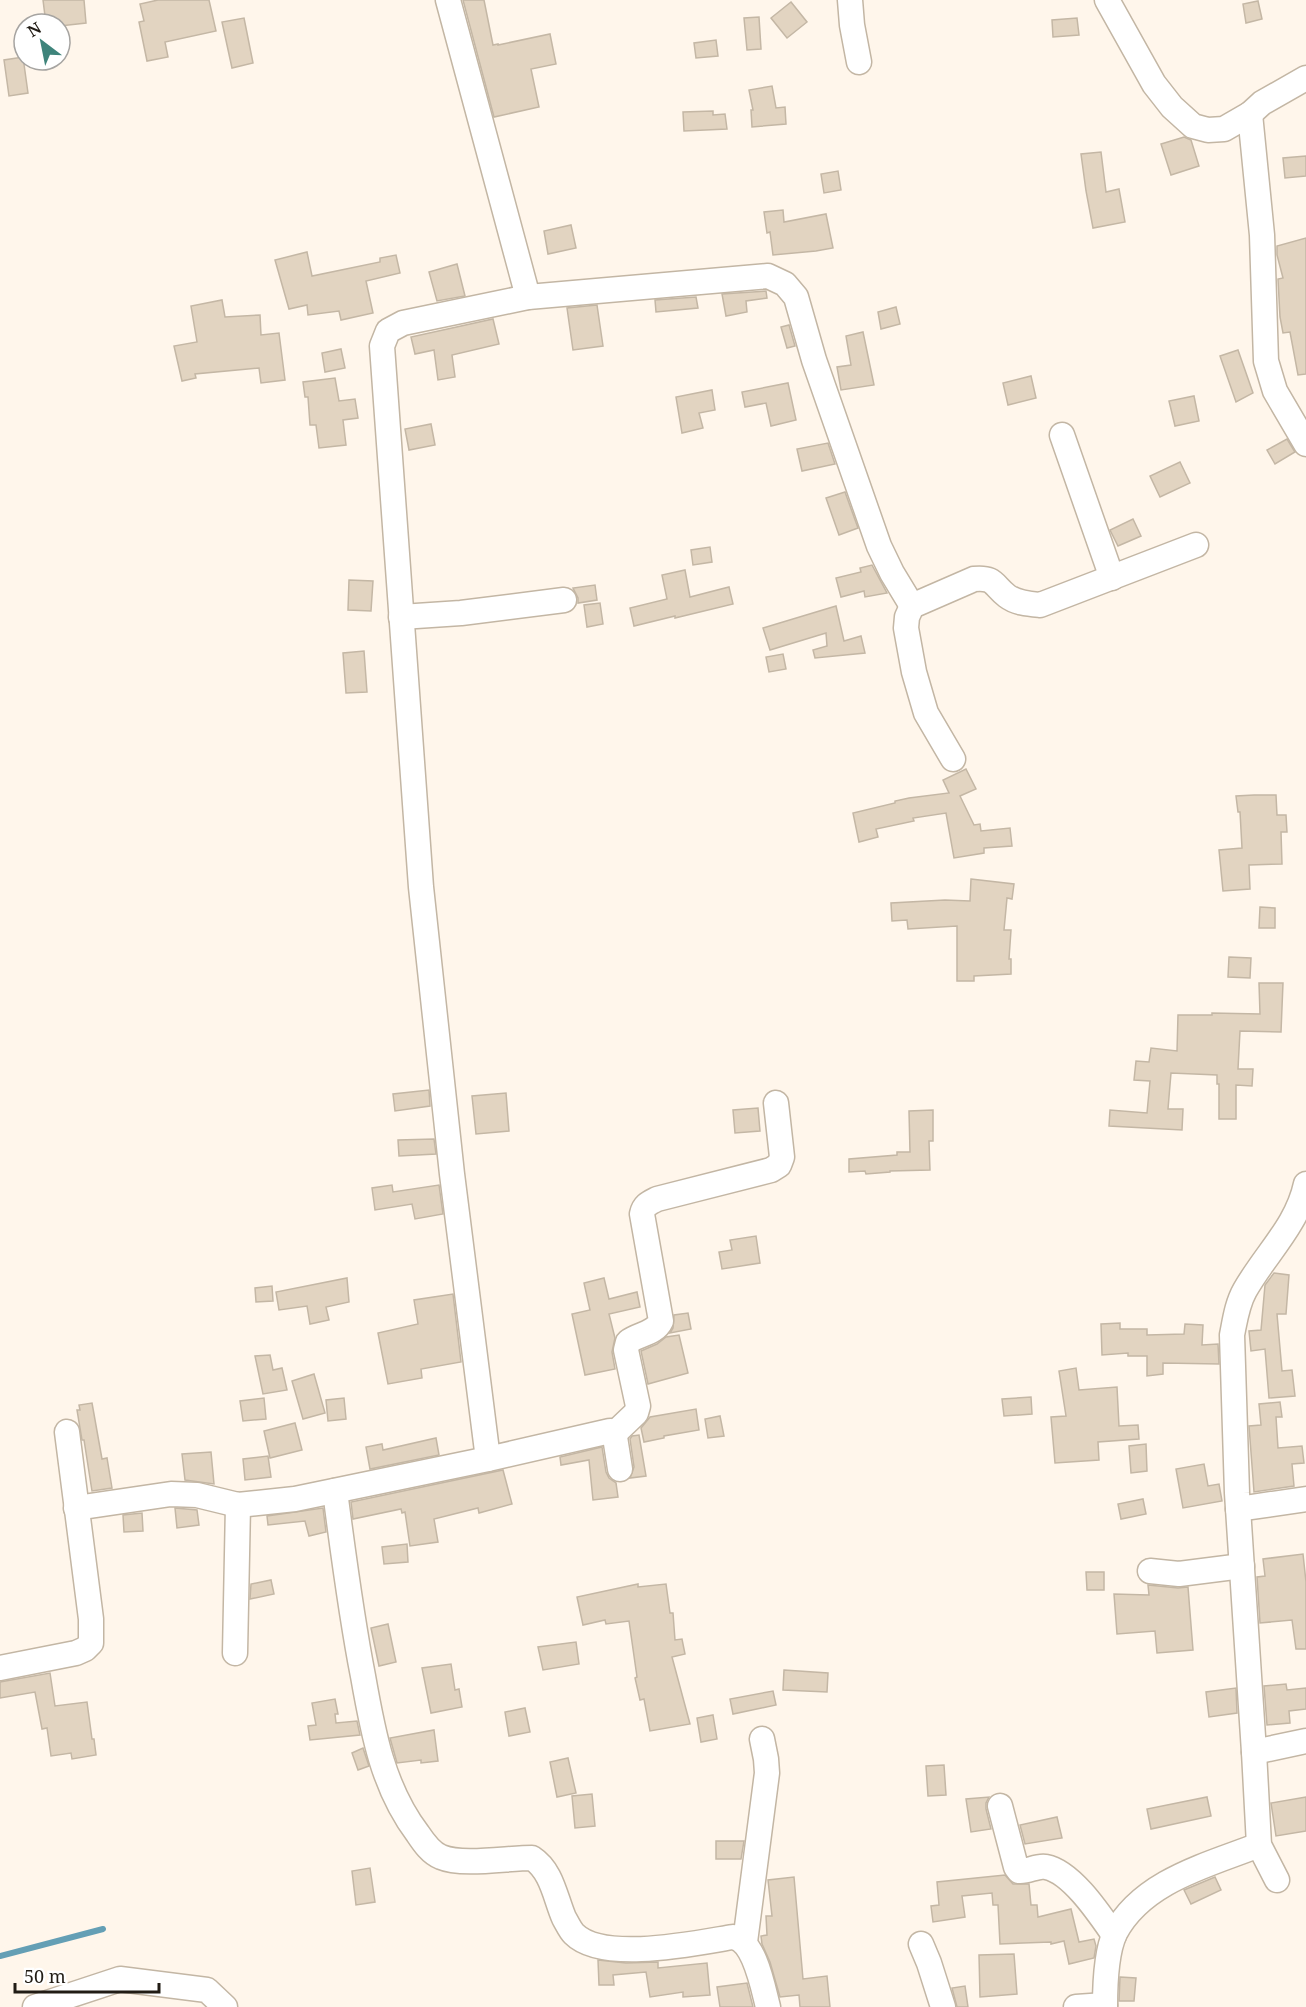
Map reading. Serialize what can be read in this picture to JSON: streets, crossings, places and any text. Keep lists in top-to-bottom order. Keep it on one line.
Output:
{"scale_bar":"50 m","north":"top left"}
